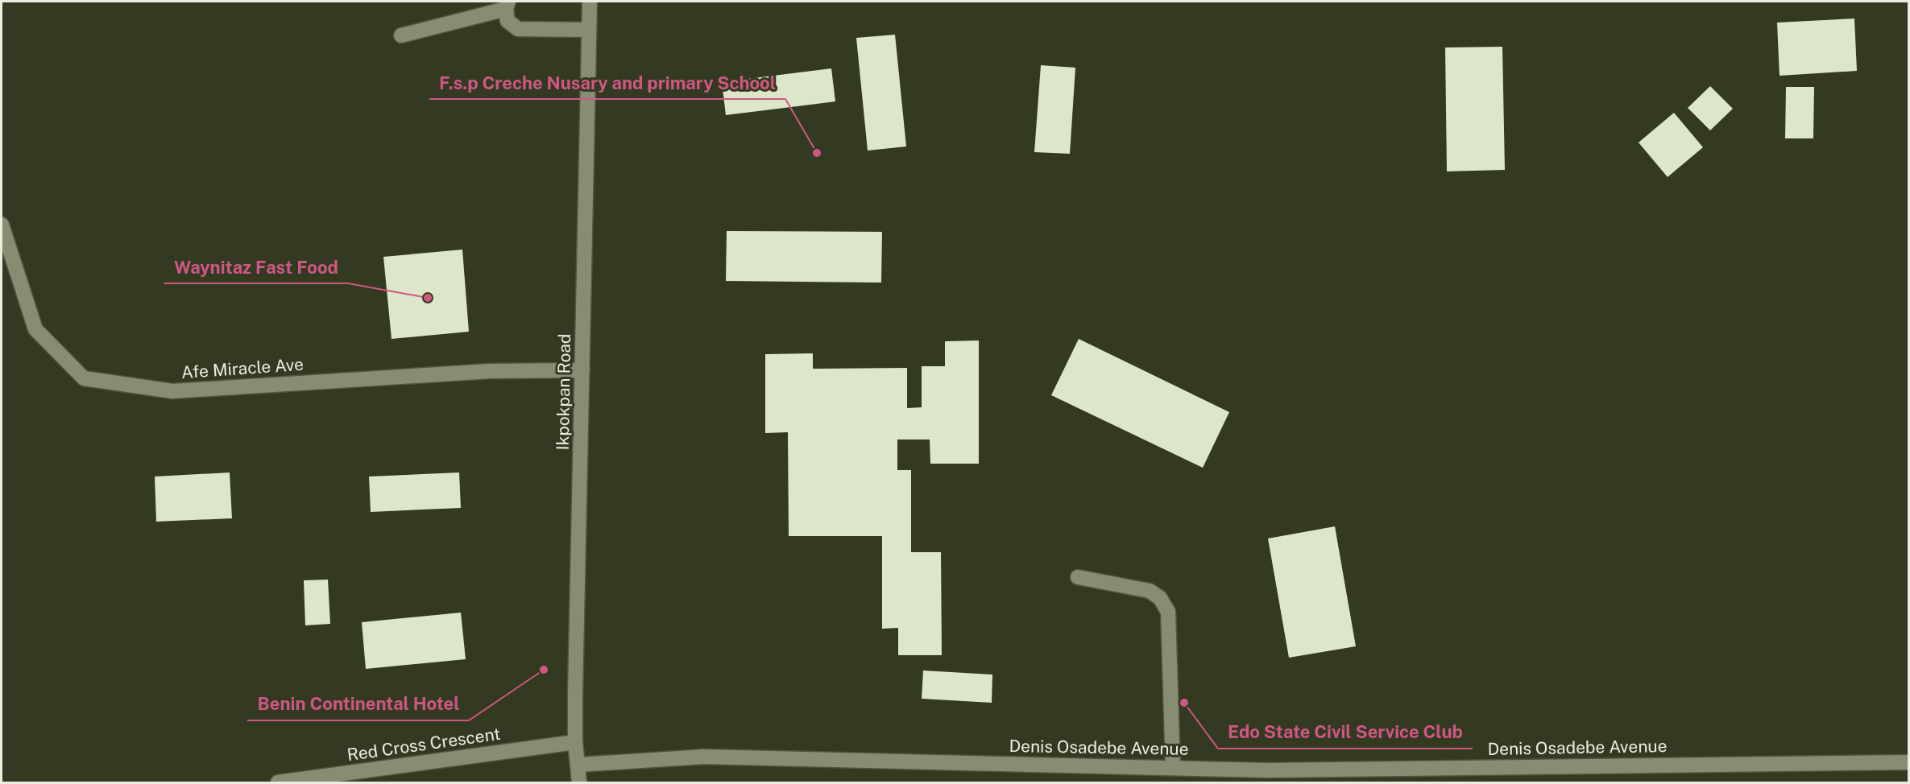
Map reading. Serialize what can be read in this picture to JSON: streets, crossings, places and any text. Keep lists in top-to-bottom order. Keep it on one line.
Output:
{"streets":{"street":["Afe Miracle Ave","Ikpokpan Road","Red Cross Crescent","Denis Osadebe Avenue"]},"crossings":[["Afe Miracle Ave","Ikpokpan Road"],["Ikpokpan Road","Red Cross Crescent"],["Ikpokpan Road","Denis Osadebe Avenue"]],"places":["F.s.p Creche Nusary and primary School","Waynitaz Fast Food","Benin Continental Hotel","Edo State Civil Service Club"]}
